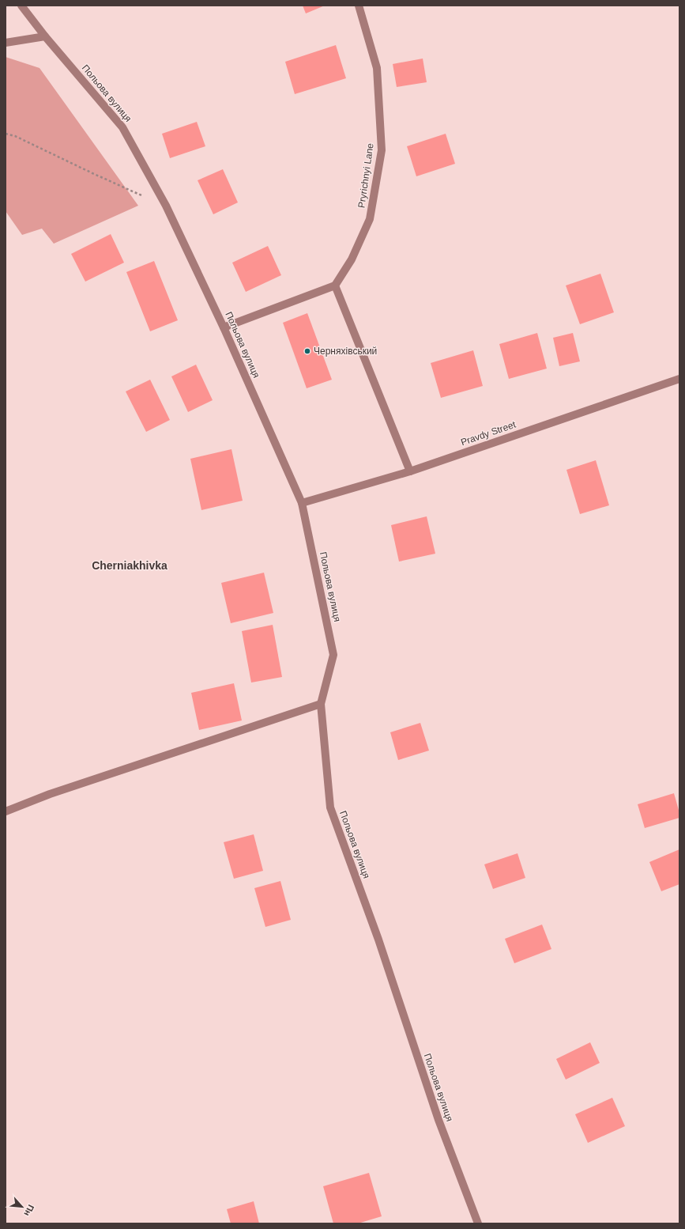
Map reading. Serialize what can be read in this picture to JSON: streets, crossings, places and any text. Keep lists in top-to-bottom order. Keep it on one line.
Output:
{"streets":{"street":["Польова вулиця","Pryrichnyi Lane","Pravdy Street"]},"crossings":[["Польова вулиця","Pravdy Street"]],"districts":["Cherniakhivka"],"places":["Черняхівський"],"north":"bottom right"}
